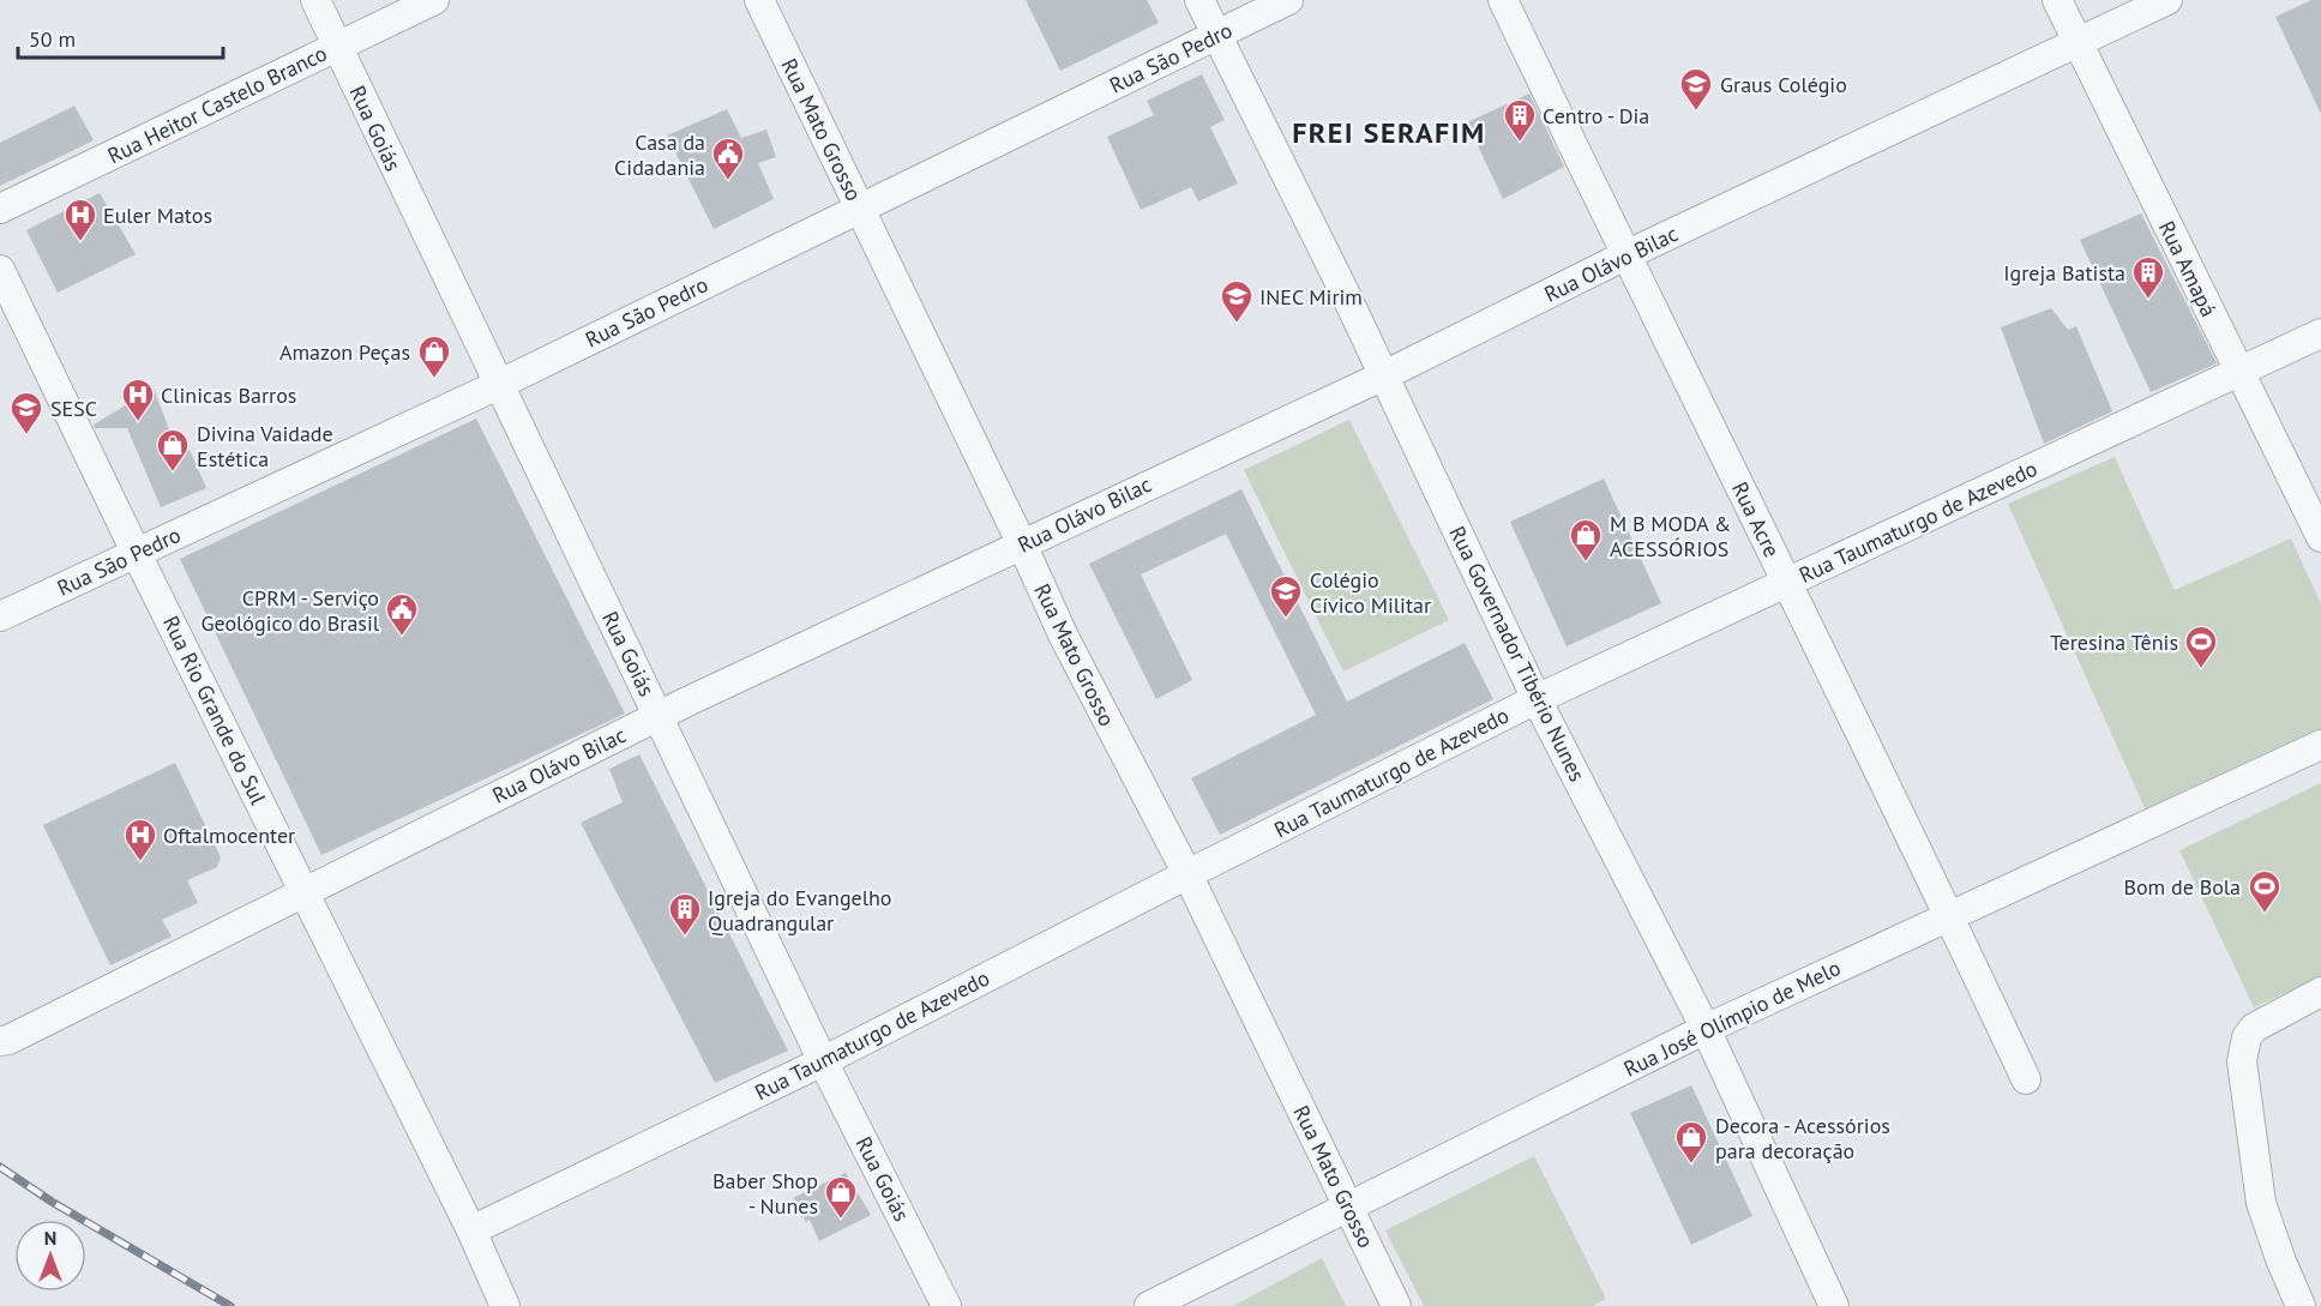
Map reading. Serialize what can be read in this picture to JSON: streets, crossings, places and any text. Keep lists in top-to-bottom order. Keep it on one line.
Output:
{"streets":{"street":["Rua São Pedro","Rua Heitor Castelo Branco","Rua Goiás","Rua Mato Grosso","Rua Olávo Bilac","Rua Amapá","Rua Acre","Rua Taumaturgo de Azevedo","Rua Governador Tibério Nunes","Rua Rio Grande do Sul","Rua José Olímpio de Melo"]},"crossings":[["Rua São Pedro","Rua Goiás"],["Rua São Pedro","Rua Mato Grosso"],["Rua São Pedro","Rua Governador Tibério Nunes"],["Rua São Pedro","Rua Rio Grande do Sul"],["Rua Heitor Castelo Branco","Rua Goiás"],["Rua Goiás","Rua Olávo Bilac"],["Rua Goiás","Rua Taumaturgo de Azevedo"],["Rua Mato Grosso","Rua Olávo Bilac"],["Rua Mato Grosso","Rua Taumaturgo de Azevedo"],["Rua Mato Grosso","Rua José Olímpio de Melo"],["Rua Olávo Bilac","Rua Amapá"],["Rua Olávo Bilac","Rua Acre"],["Rua Olávo Bilac","Rua Governador Tibério Nunes"],["Rua Olávo Bilac","Rua Rio Grande do Sul"],["Rua Amapá","Rua Taumaturgo de Azevedo"],["Rua Acre","Rua Taumaturgo de Azevedo"],["Rua Acre","Rua José Olímpio de Melo"],["Rua Taumaturgo de Azevedo","Rua Governador Tibério Nunes"],["Rua Taumaturgo de Azevedo","Rua Rio Grande do Sul"],["Rua Governador Tibério Nunes","Rua José Olímpio de Melo"]],"districts":["FREI SERAFIM"],"places":{"school or university":["Graus Colégio","INEC Mirim","SESC","Colégio Cívico Militar"],"building":["Centro - Dia","Igreja Batista","Igreja do Evangelho Quadrangular"],"public building":["Casa da Cidadania","CPRM - Serviço Geológico do Brasil"],"hospital":["Euler Matos","Clinicas Barros","Oftalmocenter"],"shop":["Amazon Peças","Divina Vaidade Estética","M B MODA & ACESSÓRIOS","Decora - Acessórios para decoração","Baber Shop - Nunes"],"sports":["Teresina Tênis","Bom de Bola"]},"scale_bar":"50 m","north":"top"}
